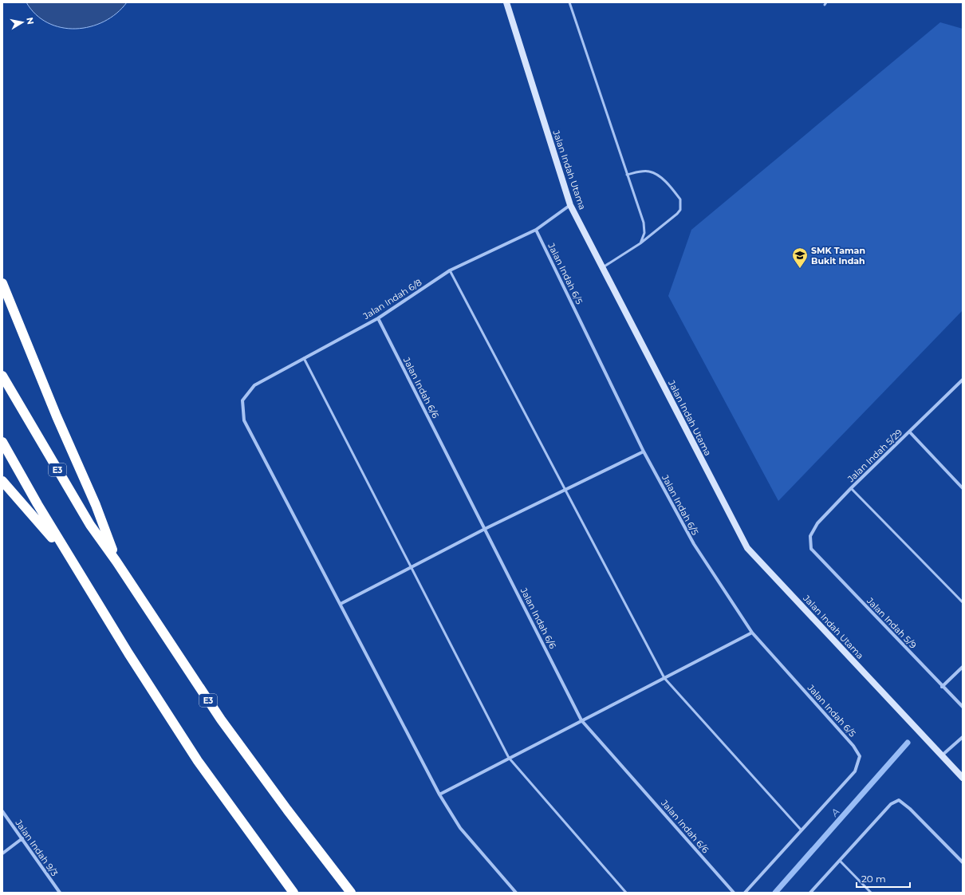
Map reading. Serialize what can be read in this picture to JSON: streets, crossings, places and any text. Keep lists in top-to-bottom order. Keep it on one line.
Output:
{"streets":{"highway":["E3"],"main road":["Jalan Indah Utama"],"street":["Jalan Indah 6/5","Jalan Indah 6/8","Jalan Indah 6/6","Jalan Indah 5/29","Jalan Indah 5/9","Jalan Indah 9/3"]},"crossings":[["Jalan Indah Utama","Jalan Indah 6/8"],["Jalan Indah 6/5","Jalan Indah 6/8"],["Jalan Indah 6/8","Jalan Indah 6/6"],["Jalan Indah 5/29","Jalan Indah 5/9"]],"water":["A"],"places":{"school or university":["SMK Taman Bukit Indah"]},"scale_bar":"20 m","north":"right"}
